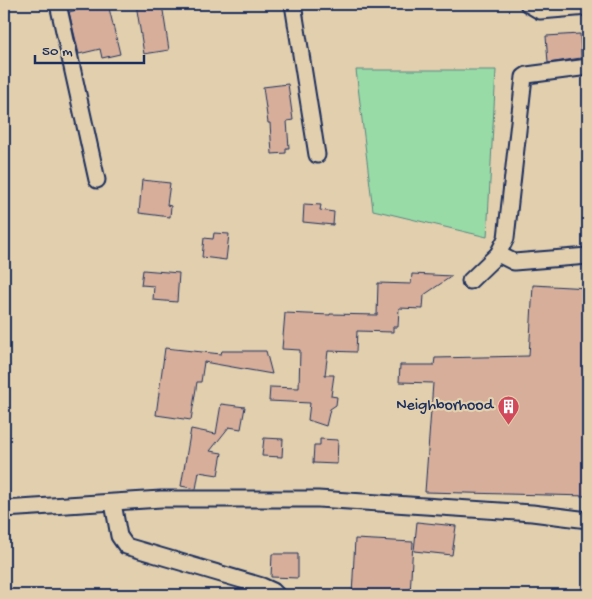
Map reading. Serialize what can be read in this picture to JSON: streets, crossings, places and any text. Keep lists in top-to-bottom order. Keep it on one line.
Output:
{"places":{"building":["Neighborhood"]},"scale_bar":"50 m"}
